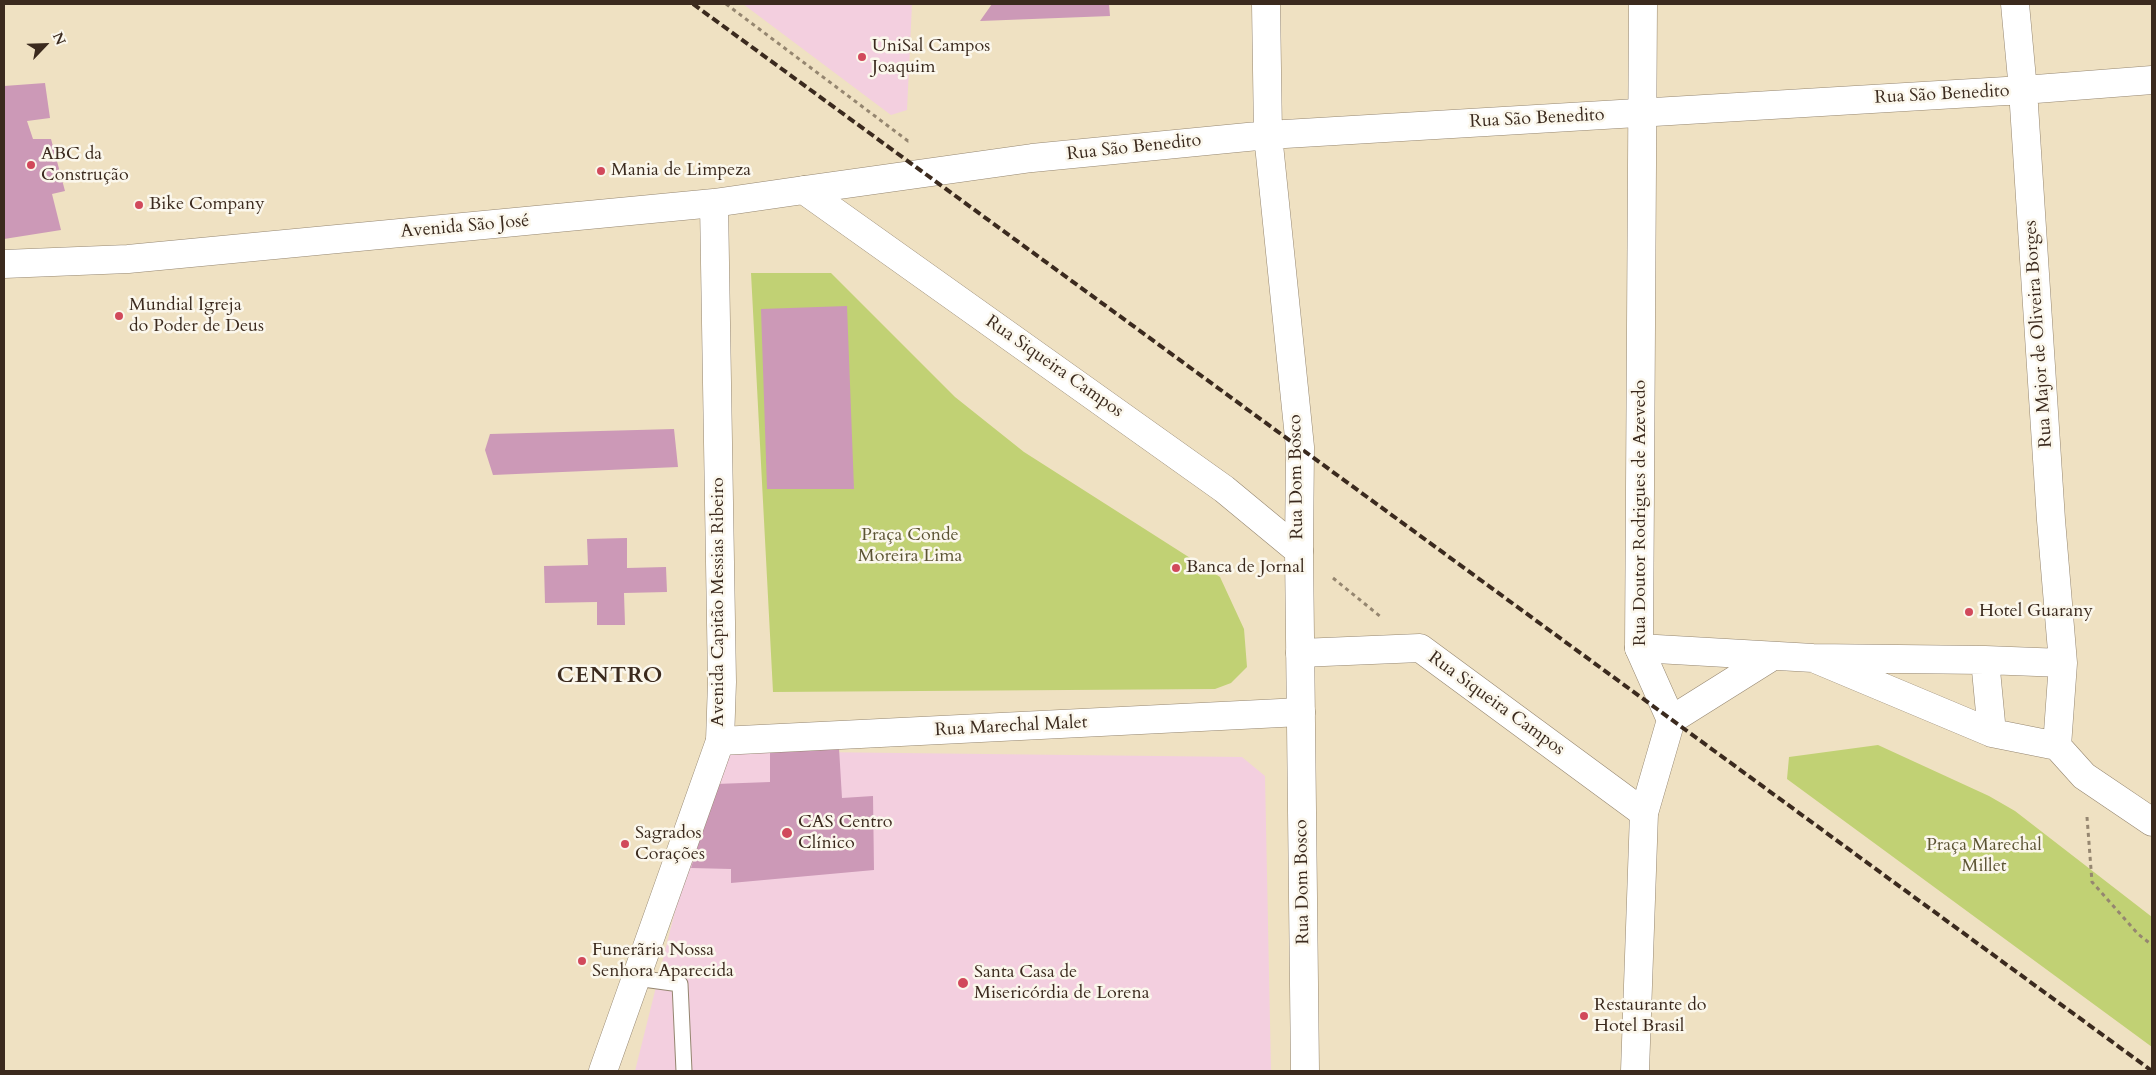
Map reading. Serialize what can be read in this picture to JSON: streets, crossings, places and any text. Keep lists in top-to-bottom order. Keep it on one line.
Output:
{"streets":{"street":["Rua São Benedito","Avenida São José","Rua Major de Oliveira Borges","Rua Siqueira Campos","Rua Dom Bosco","Rua Doutor Rodrigues de Azevedo","Avenida Capitão Messias Ribeiro","Rua Marechal Malet"]},"crossings":[["Rua São Benedito","Avenida São José"],["Rua São Benedito","Rua Major de Oliveira Borges"],["Rua São Benedito","Rua Dom Bosco"],["Rua São Benedito","Rua Doutor Rodrigues de Azevedo"],["Avenida São José","Rua Siqueira Campos"],["Avenida São José","Avenida Capitão Messias Ribeiro"],["Rua Siqueira Campos","Rua Dom Bosco"],["Rua Dom Bosco","Rua Marechal Malet"],["Avenida Capitão Messias Ribeiro","Rua Marechal Malet"]],"districts":["CENTRO"],"parks":["Praça Conde Moreira Lima","Praça Marechal Millet"],"places":["UniSal Campos Joaquim","ABC da Construção","Mania de Limpeza","Bike Company","Mundial Igreja do Poder de Deus","Banca de Jornal","Hotel Guarany","CAS Centro Clínico","Sagrados Corações","Funerãria Nossa Senhora Aparecida","Santa Casa de Misericórdia de Lorena","Restaurante do Hotel Brasil"],"north":"top right"}
